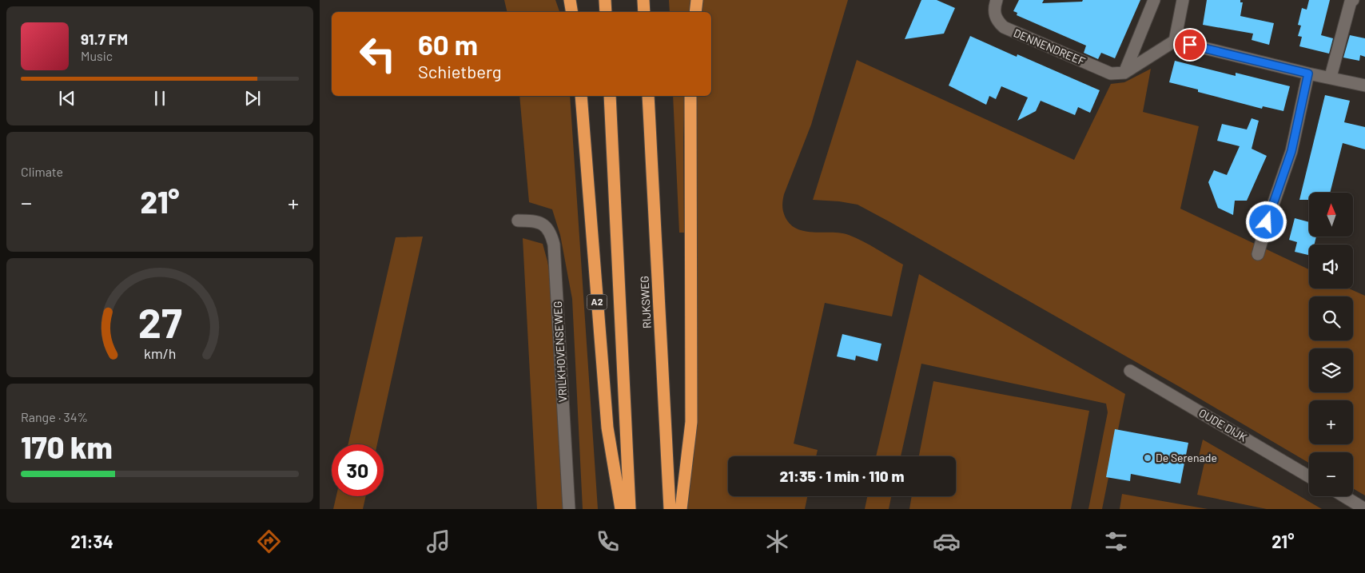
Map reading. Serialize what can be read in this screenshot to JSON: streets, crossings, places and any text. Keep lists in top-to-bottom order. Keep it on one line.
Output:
{"streets":{"highway":["A2","RIJKSWEG"],"street":["DENNENDREEF","VRILKHOVENSEWEG","OUDE DIJK"]},"places":["De Serenade"],"north":"top","page":{"turn":["60 m","Schietberg"],"song":["91.7 FM","Music"],"tile":["Climate",["Range · 34%","170 km"]],"heat":["−","21°","+"],"map_buttons":["+","−"],"limit":"30","trip":"21:35 · 1 min · 110 m","tabs":["21:34","21°"],"gauge":["27","km/h"]}}
